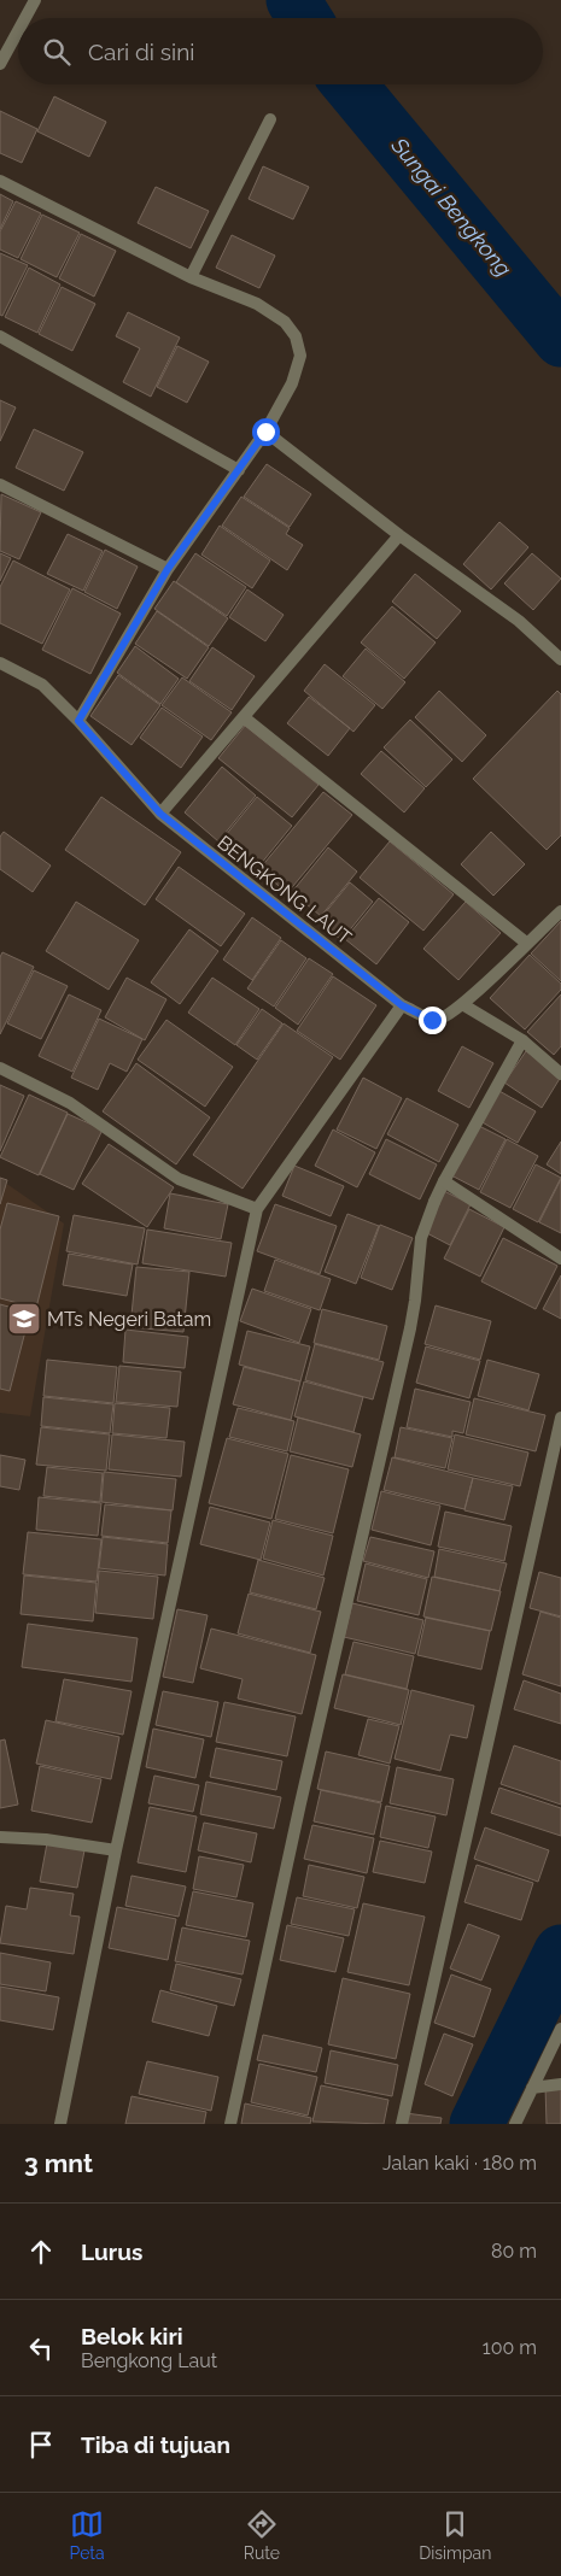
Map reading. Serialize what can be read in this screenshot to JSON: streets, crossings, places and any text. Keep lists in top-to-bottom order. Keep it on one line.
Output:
{"streets":{"street":["BENGKONG LAUT"]},"water":["Sungai Bengkong"],"places":{"school or university":["MTs Negeri Batam"]},"page":{"search":"Cari di sini","heading":["3 mnt","Jalan kaki · 180 m"],"list":[["Lurus","80 m"],["Belok kiri","Bengkong Laut","100 m"],"Tiba di tujuan"],"nav":["Peta","Rute","Disimpan"]}}
